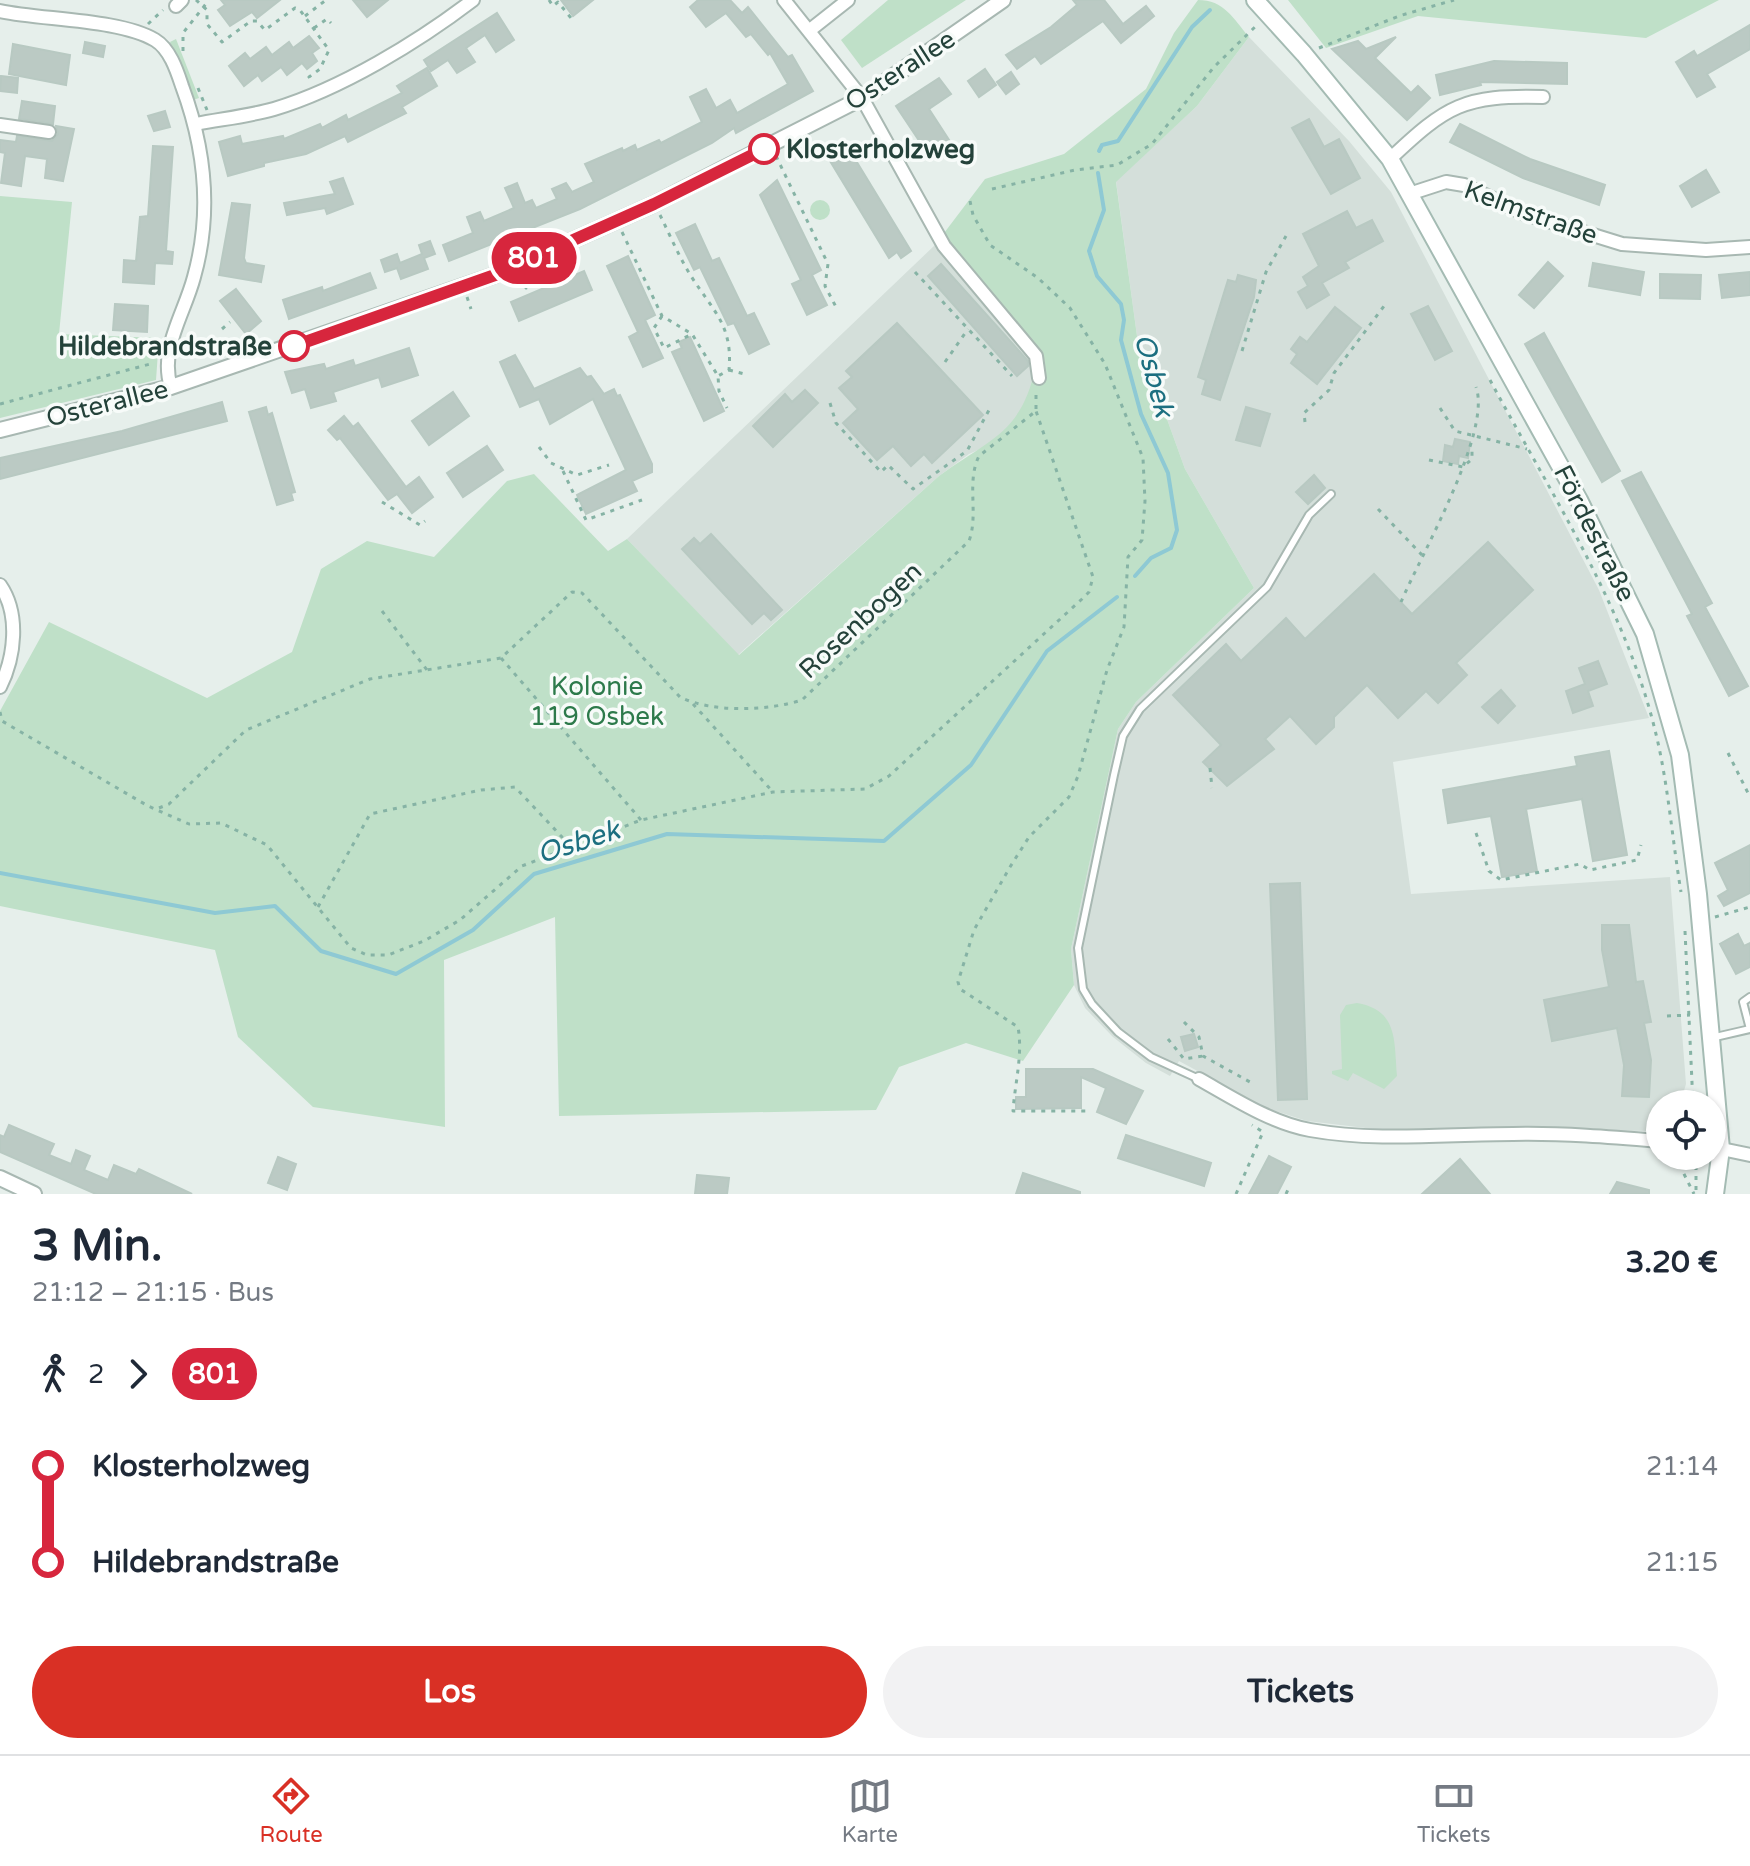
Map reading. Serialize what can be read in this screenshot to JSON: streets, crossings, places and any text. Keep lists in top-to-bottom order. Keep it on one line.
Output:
{"streets":{"main road":["Fördestraße"],"street":["Osterallee","Kelmstraße"],"path":["Rosenbogen"]},"crossings":[["Kelmstraße","Fördestraße"]],"water":["Osbek"],"parks":["Kolonie 119 Osbek"],"places":["Klosterholzweg","Hildebrandstraße"],"lines":["bus line 801"],"page":{"on_map":"801","heading":["3 Min.","21:12 – 21:15 · Bus","3.20 €"],"legs":["2","801"],"list":[{"name":"Klosterholzweg","value":"21:14"},{"name":"Hildebrandstraße","value":"21:15"}],"buttons":["Los","Tickets"],"tabs":["Route","Karte","Tickets"]}}
